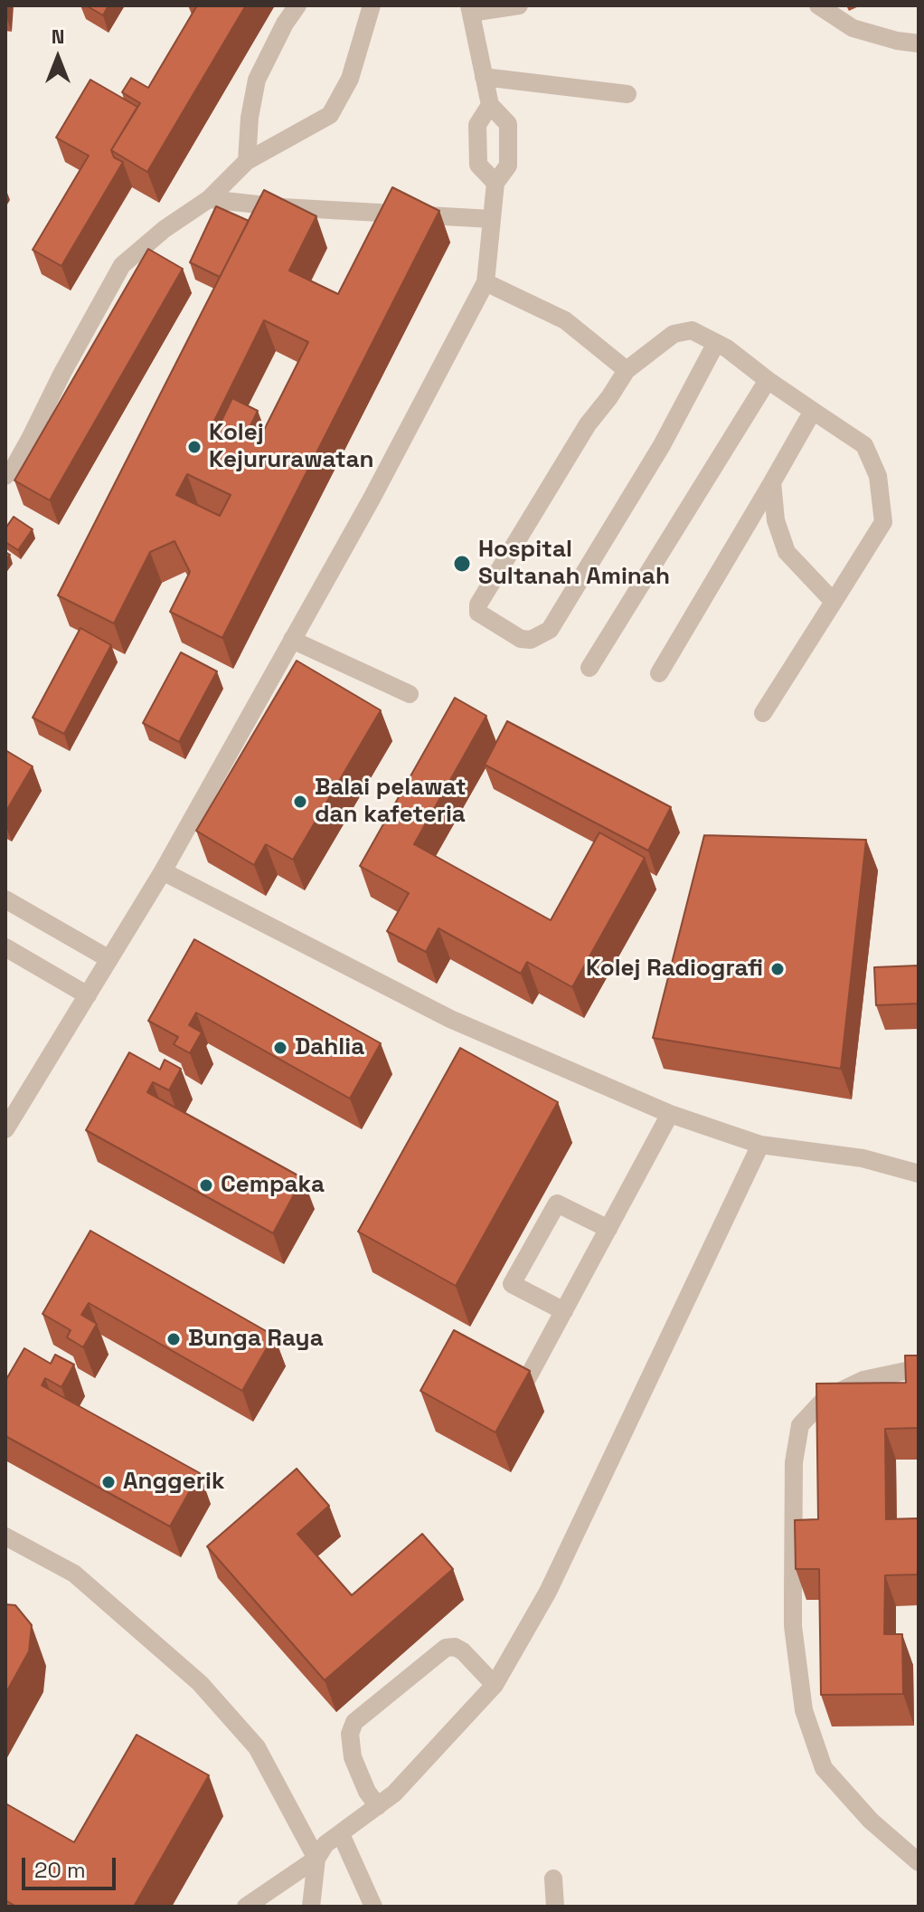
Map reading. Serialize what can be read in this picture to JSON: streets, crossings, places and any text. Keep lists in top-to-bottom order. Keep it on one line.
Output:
{"places":["Kolej Kejururawatan","Hospital Sultanah Aminah","Balai pelawat dan kafeteria","Kolej Radiografi","Dahlia","Cempaka","Bunga Raya","Anggerik"],"scale_bar":"20 m","north":"top"}
